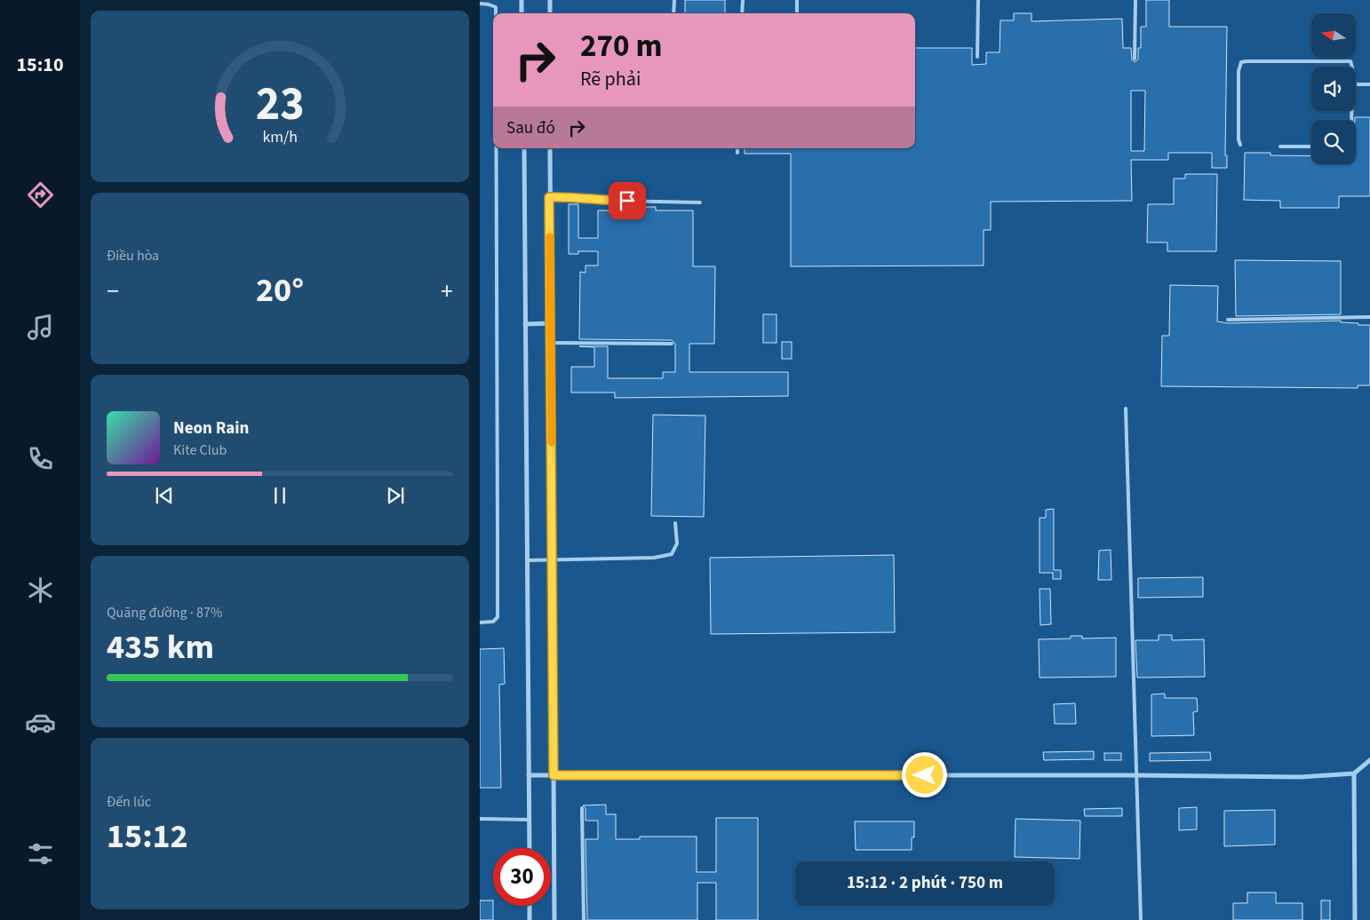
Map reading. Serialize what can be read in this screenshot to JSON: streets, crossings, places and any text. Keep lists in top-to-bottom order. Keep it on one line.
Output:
{"north":"left","page":{"tabs":"15:10","turn":["270 m","Rẽ phải"],"then":"Sau đó","tile":["Điều hòa",["Quãng đường · 87%","435 km"],["Đến lúc","15:12"]],"heat":["−","20°","+"],"song":["Neon Rain","Kite Club"],"limit":"30","trip":"15:12 · 2 phút · 750 m","gauge":["23","km/h"]}}
